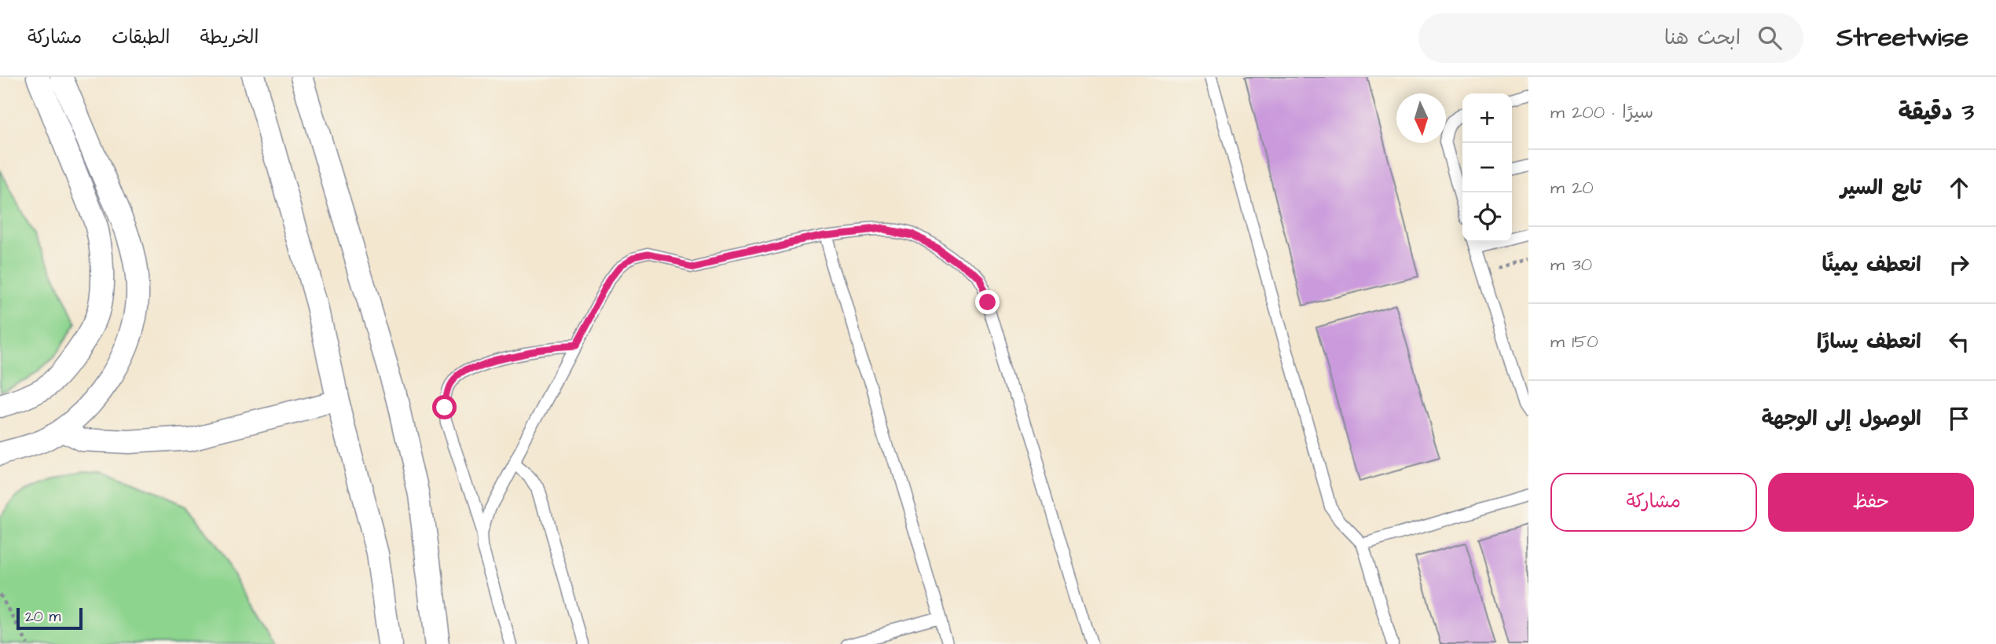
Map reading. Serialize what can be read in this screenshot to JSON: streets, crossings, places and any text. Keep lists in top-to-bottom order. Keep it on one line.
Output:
{"scale_bar":"20 m","north":"bottom","page":{"header":"Streetwise","search":"ابحث هنا","nav":["الخريطة","الطبقات","مشاركة"],"heading":["3 دقيقة","سيرًا · 200 m"],"map_buttons":["+","−"],"list":[["تابع السير","20 m"],["انعطف يمينًا","30 m"],["انعطف يسارًا","150 m"],"الوصول إلى الوجهة"],"buttons":["حفظ","مشاركة"],"scale":"20 m"}}
